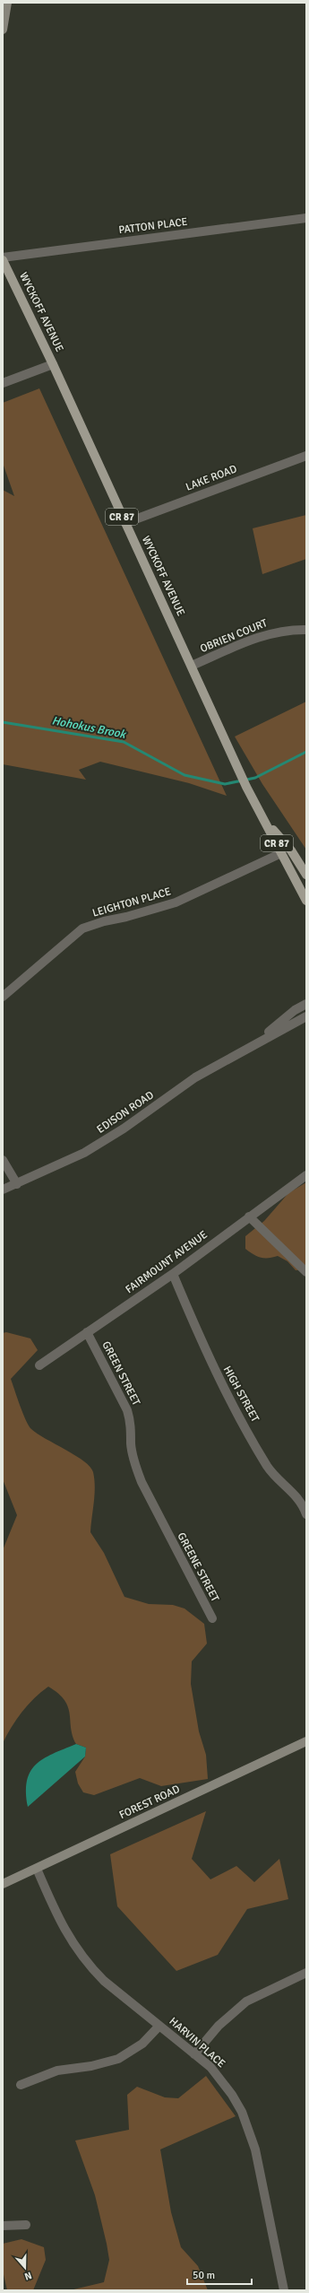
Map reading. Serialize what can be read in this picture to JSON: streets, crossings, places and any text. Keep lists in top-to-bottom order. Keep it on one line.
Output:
{"streets":{"main road":["WYCKOFF AVENUE","CR 87","FOREST ROAD"],"street":["PATTON PLACE","LAKE ROAD","OBRIEN COURT","LEIGHTON PLACE","EDISON ROAD","FAIRMOUNT AVENUE","GREEN STREET","HIGH STREET","GREENE STREET","HARVIN PLACE"]},"crossings":[["PATTON PLACE","WYCKOFF AVENUE"],["WYCKOFF AVENUE","LAKE ROAD"],["WYCKOFF AVENUE","OBRIEN COURT"],["WYCKOFF AVENUE","LEIGHTON PLACE"],["FAIRMOUNT AVENUE","GREEN STREET"],["FAIRMOUNT AVENUE","HIGH STREET"],["GREEN STREET","GREENE STREET"],["FOREST ROAD","HARVIN PLACE"]],"water":["Hohokus Brook"],"scale_bar":"50 m","north":"bottom"}
